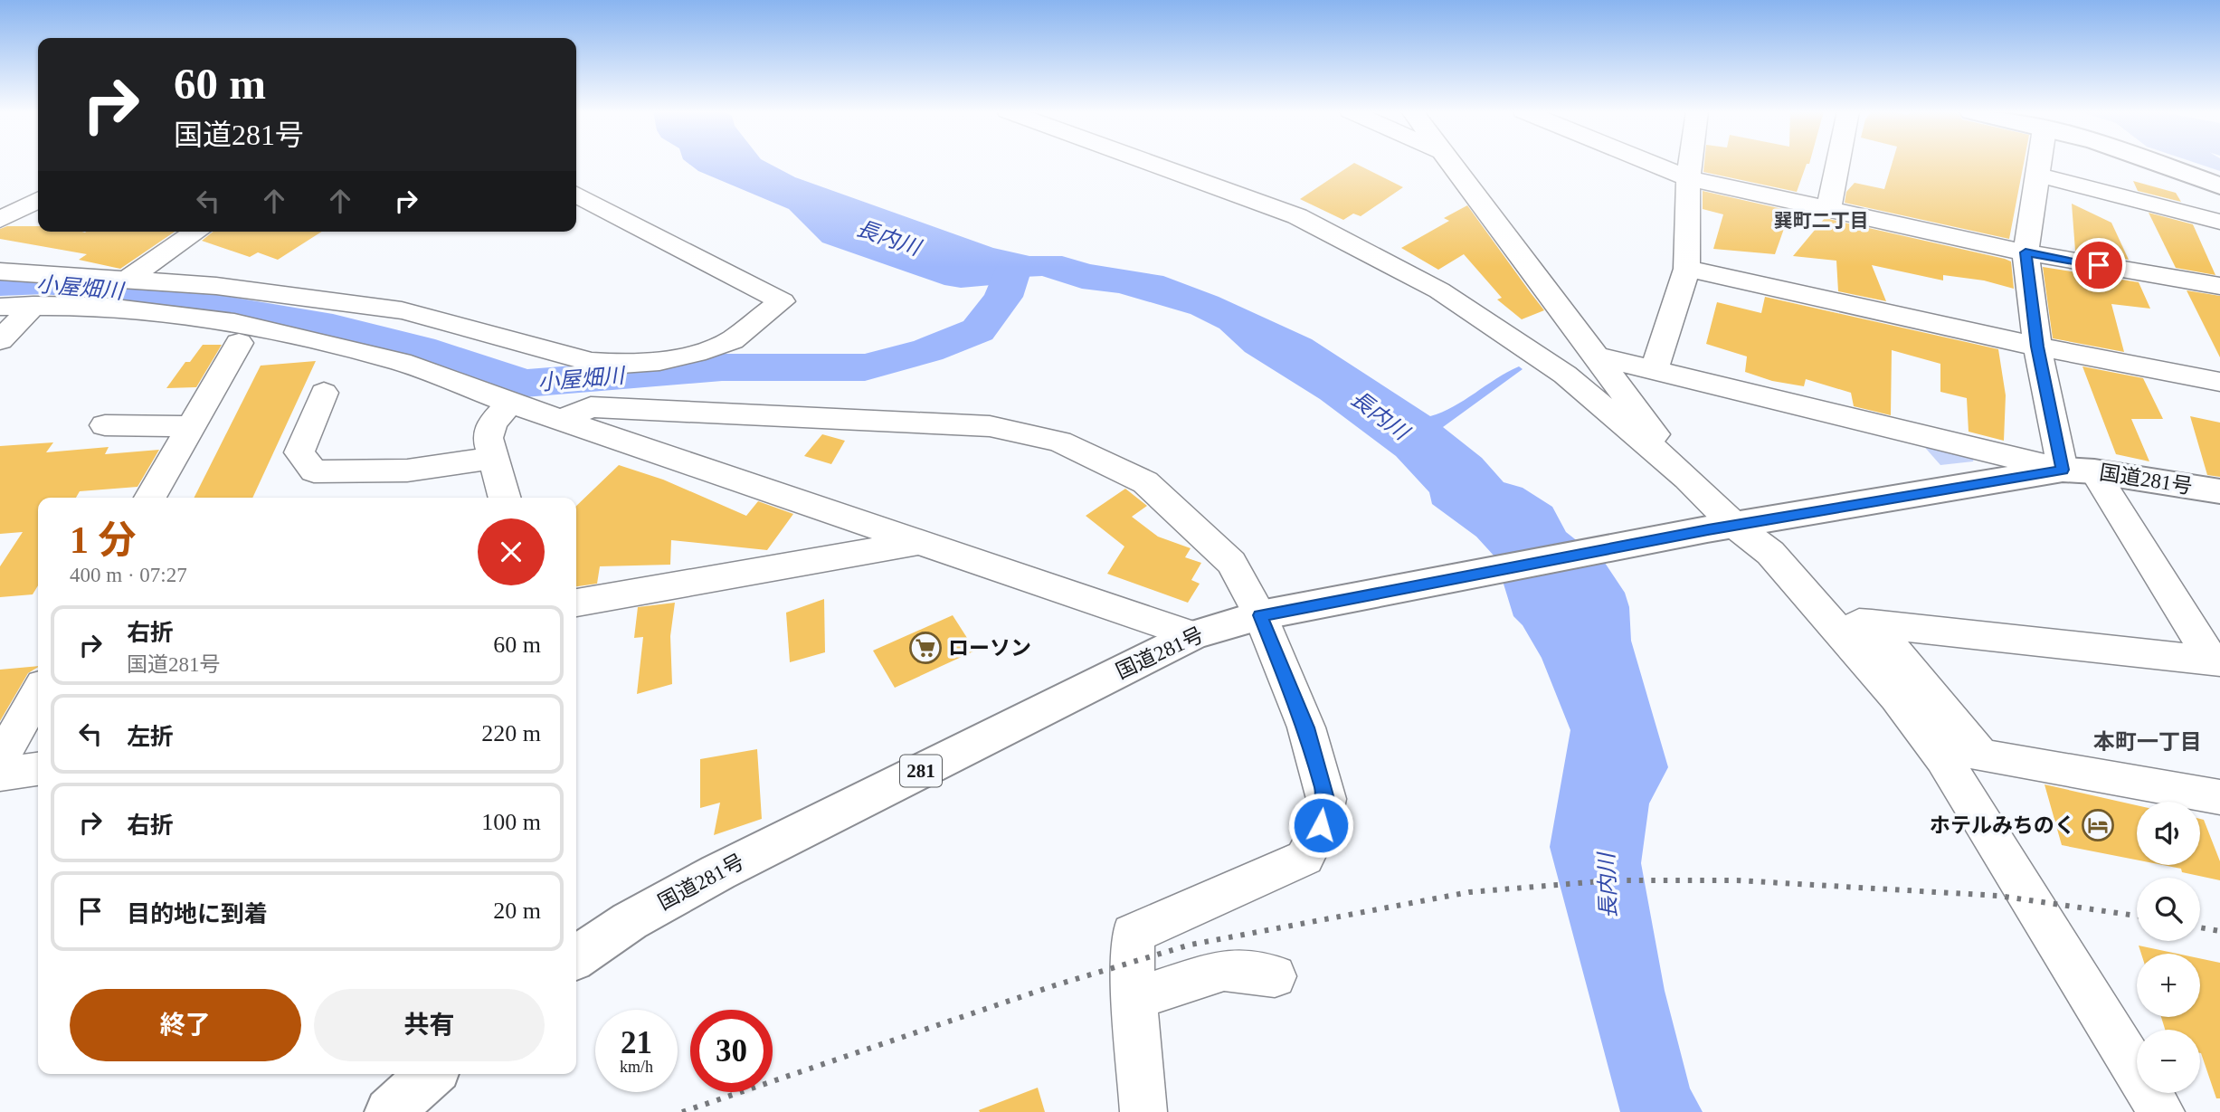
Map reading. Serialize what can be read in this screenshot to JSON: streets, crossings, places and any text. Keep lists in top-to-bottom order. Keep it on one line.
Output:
{"streets":{"main road":["国道281号","281"]},"districts":["巽町二丁目","本町一丁目"],"water":["長内川","小屋畑川"],"places":{"supermarket":["ローソン"],"hotel":["ホテルみちのく"]},"page":{"turn":["60 m","国道281号"],"heading":["1 分","400 m · 07:27"],"list":[{"name":"右折","note":"国道281号","value":"60 m"},{"name":"左折","value":"220 m"},{"name":"右折","value":"100 m"},{"name":"目的地に到着","value":"20 m"}],"map_buttons":["+","−"],"buttons":["終了","共有"],"speed":"21 km/h","limit":"30"}}
